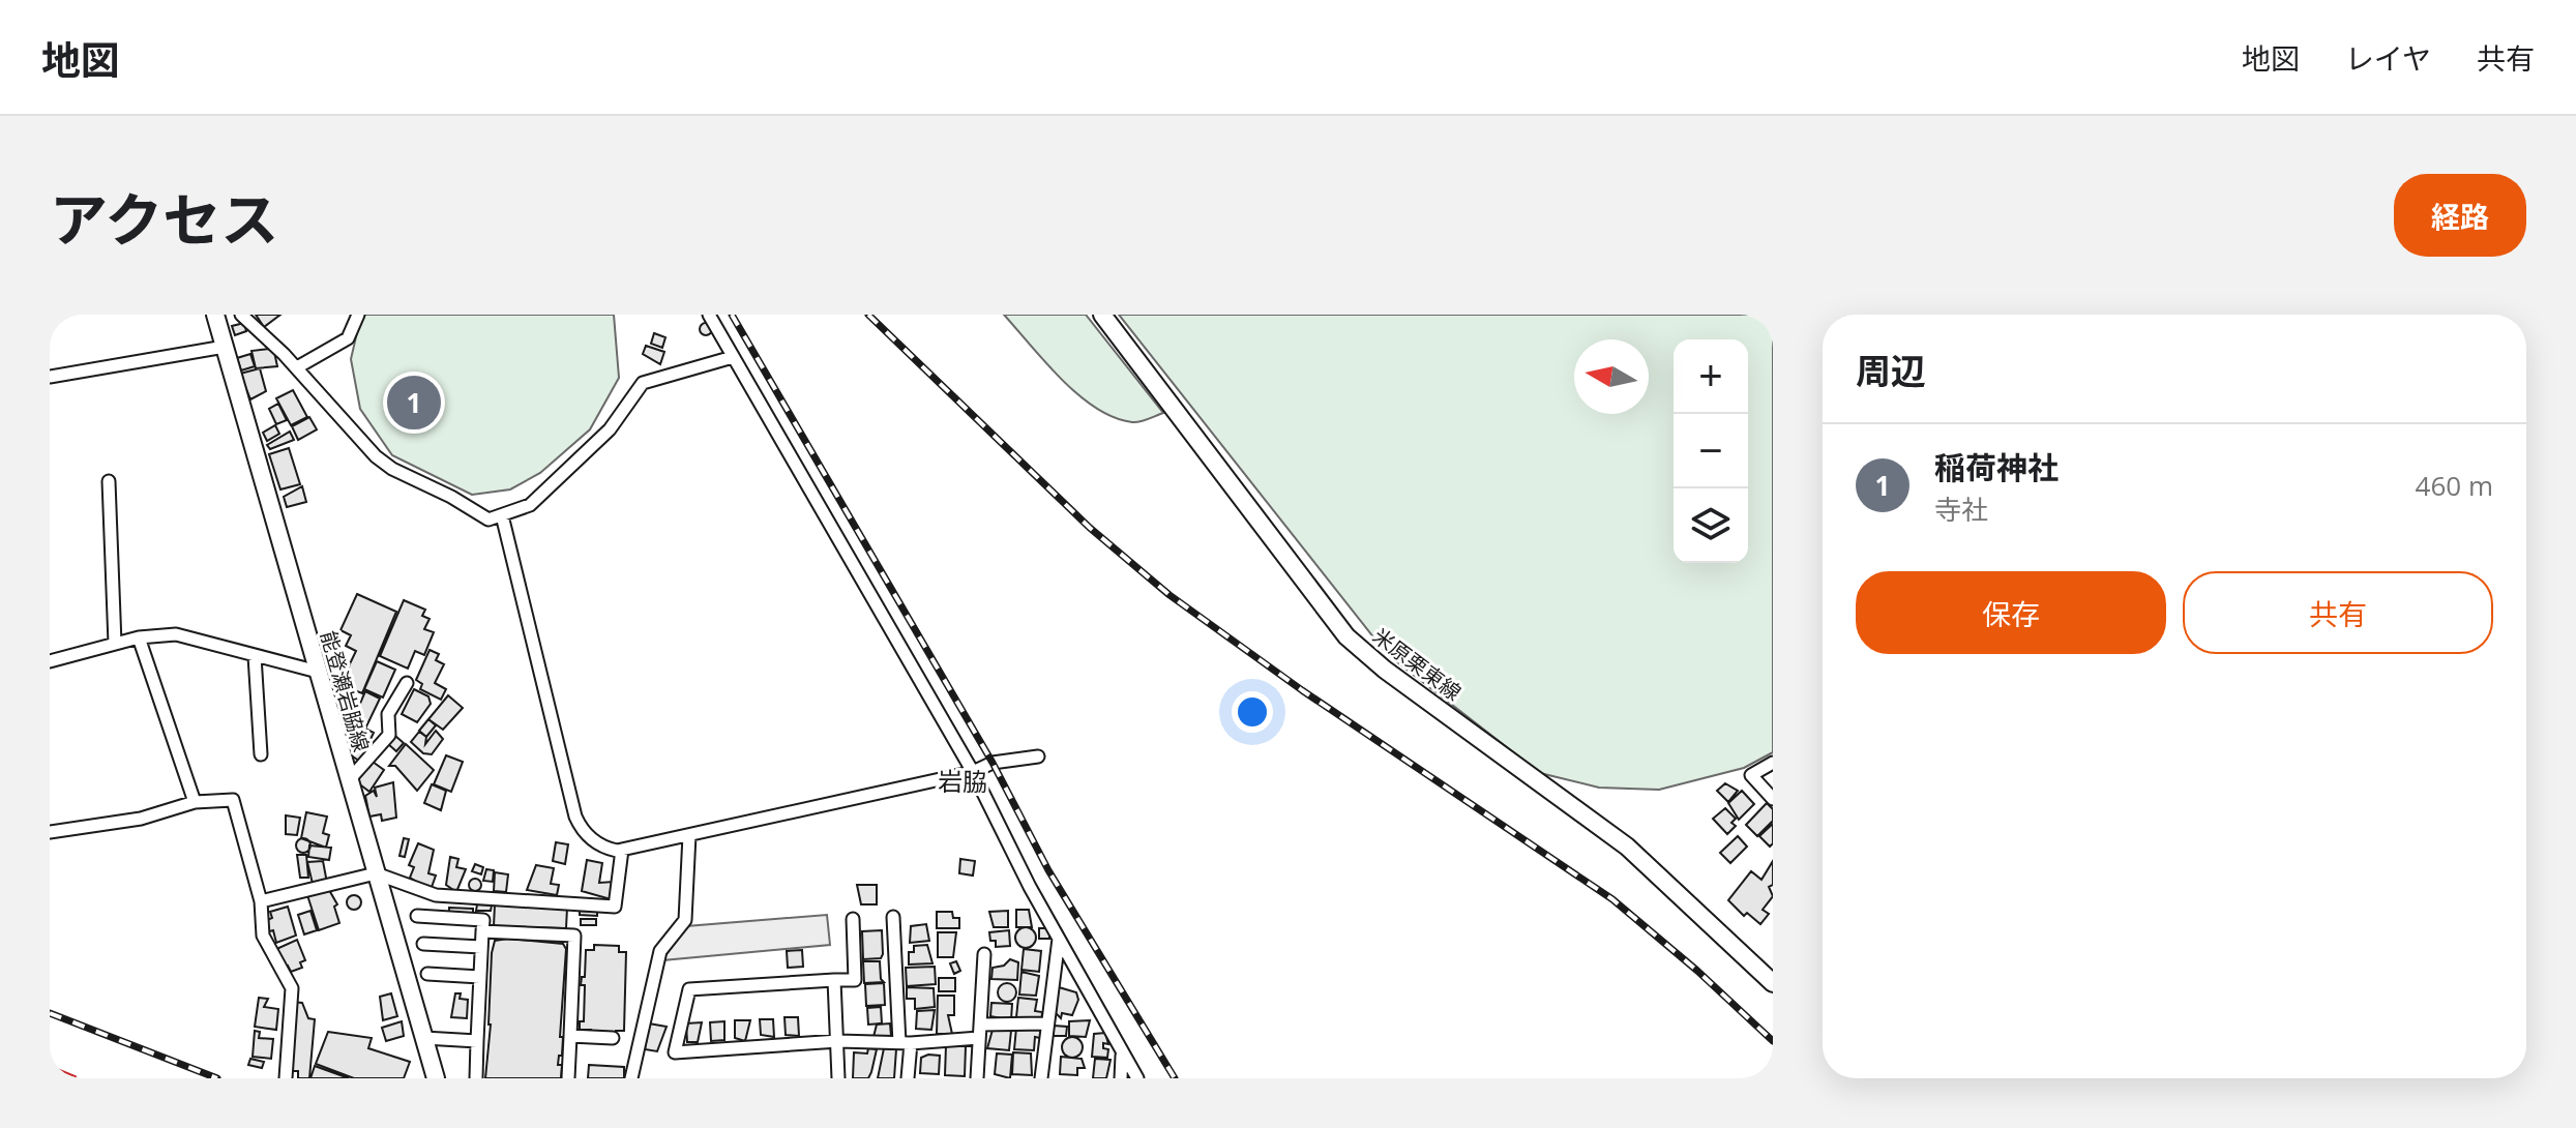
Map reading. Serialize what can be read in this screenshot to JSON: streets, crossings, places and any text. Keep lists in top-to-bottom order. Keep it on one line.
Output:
{"streets":{"main road":["米原栗東線","能登瀬岩脇線"]},"districts":["岩脇"],"north":"left","page":{"header":"地図","nav":["地図","レイヤ","共有"],"title":"アクセス","buttons":["経路",["保存","共有"]],"heading":"周辺","map_buttons":["+","−"],"pins":"1","list":[{"mark":"1","name":"稲荷神社","note":"寺社","value":"460 m"}]}}
